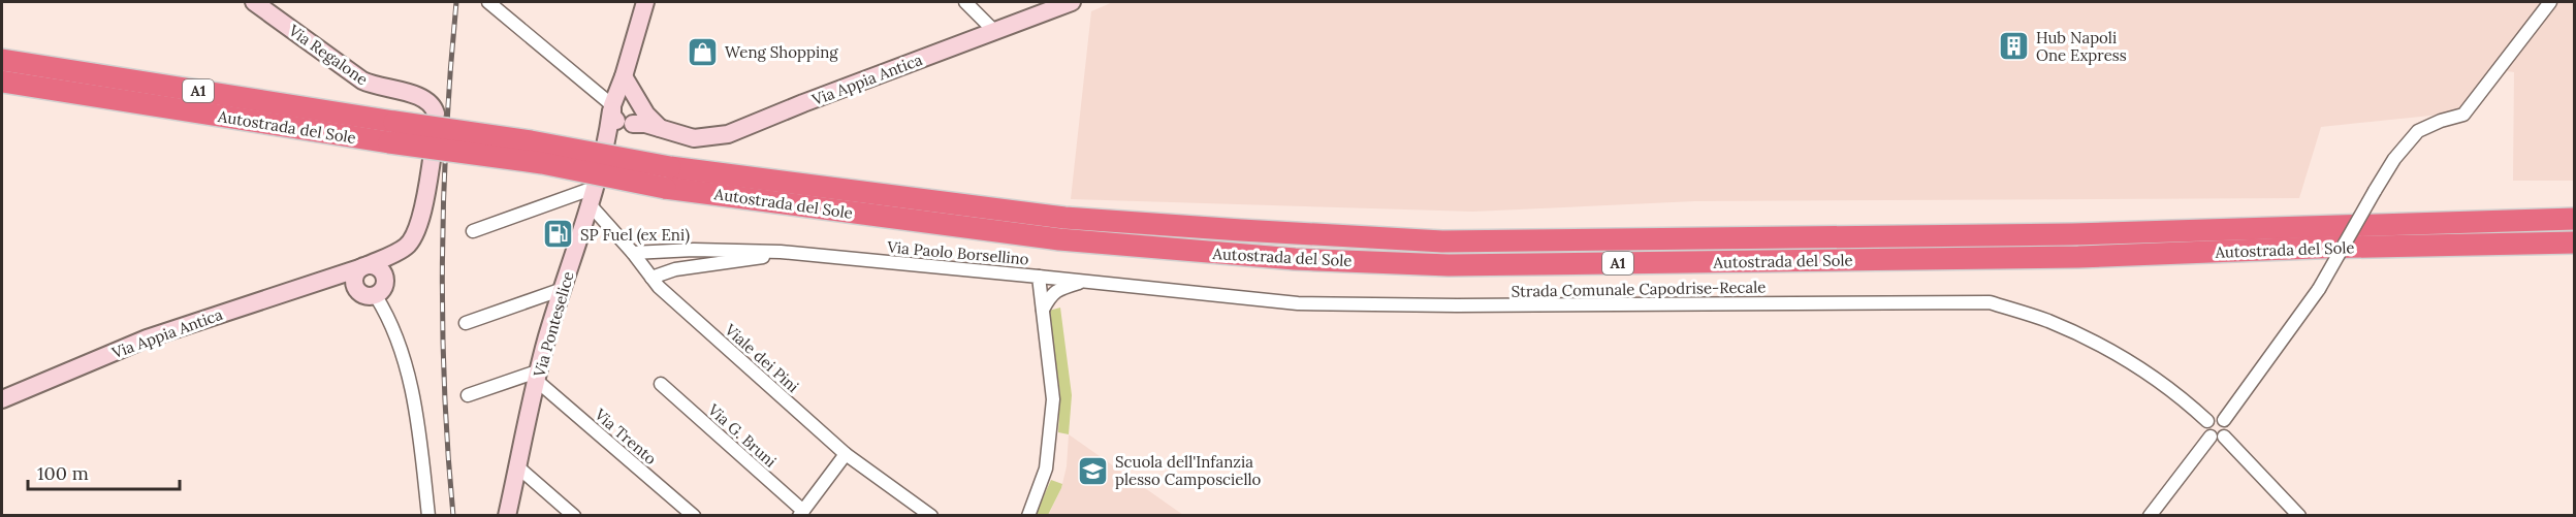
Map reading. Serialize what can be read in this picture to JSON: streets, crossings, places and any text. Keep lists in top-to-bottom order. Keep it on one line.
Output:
{"streets":{"highway":["A1","Autostrada del Sole"],"street":["Via Regalone","Via Appia Antica","Via Paolo Borsellino","Strada Comunale Capodrise-Recale","Via Ponteselice","Viale dei Pini","Via G. Bruni","Via Trento"]},"crossings":[["Via Appia Antica","Via Ponteselice"],["Via Paolo Borsellino","Strada Comunale Capodrise-Recale"],["Via Paolo Borsellino","Viale dei Pini"],["Via Ponteselice","Viale dei Pini"],["Via Ponteselice","Via Trento"]],"places":{"building":["Hub Napoli One Express"],"shop":["Weng Shopping"],"fuel station":["SP Fuel (ex Eni)"],"school or university":["Scuola dell'Infanzia plesso Camposciello"]},"scale_bar":"100 m"}
